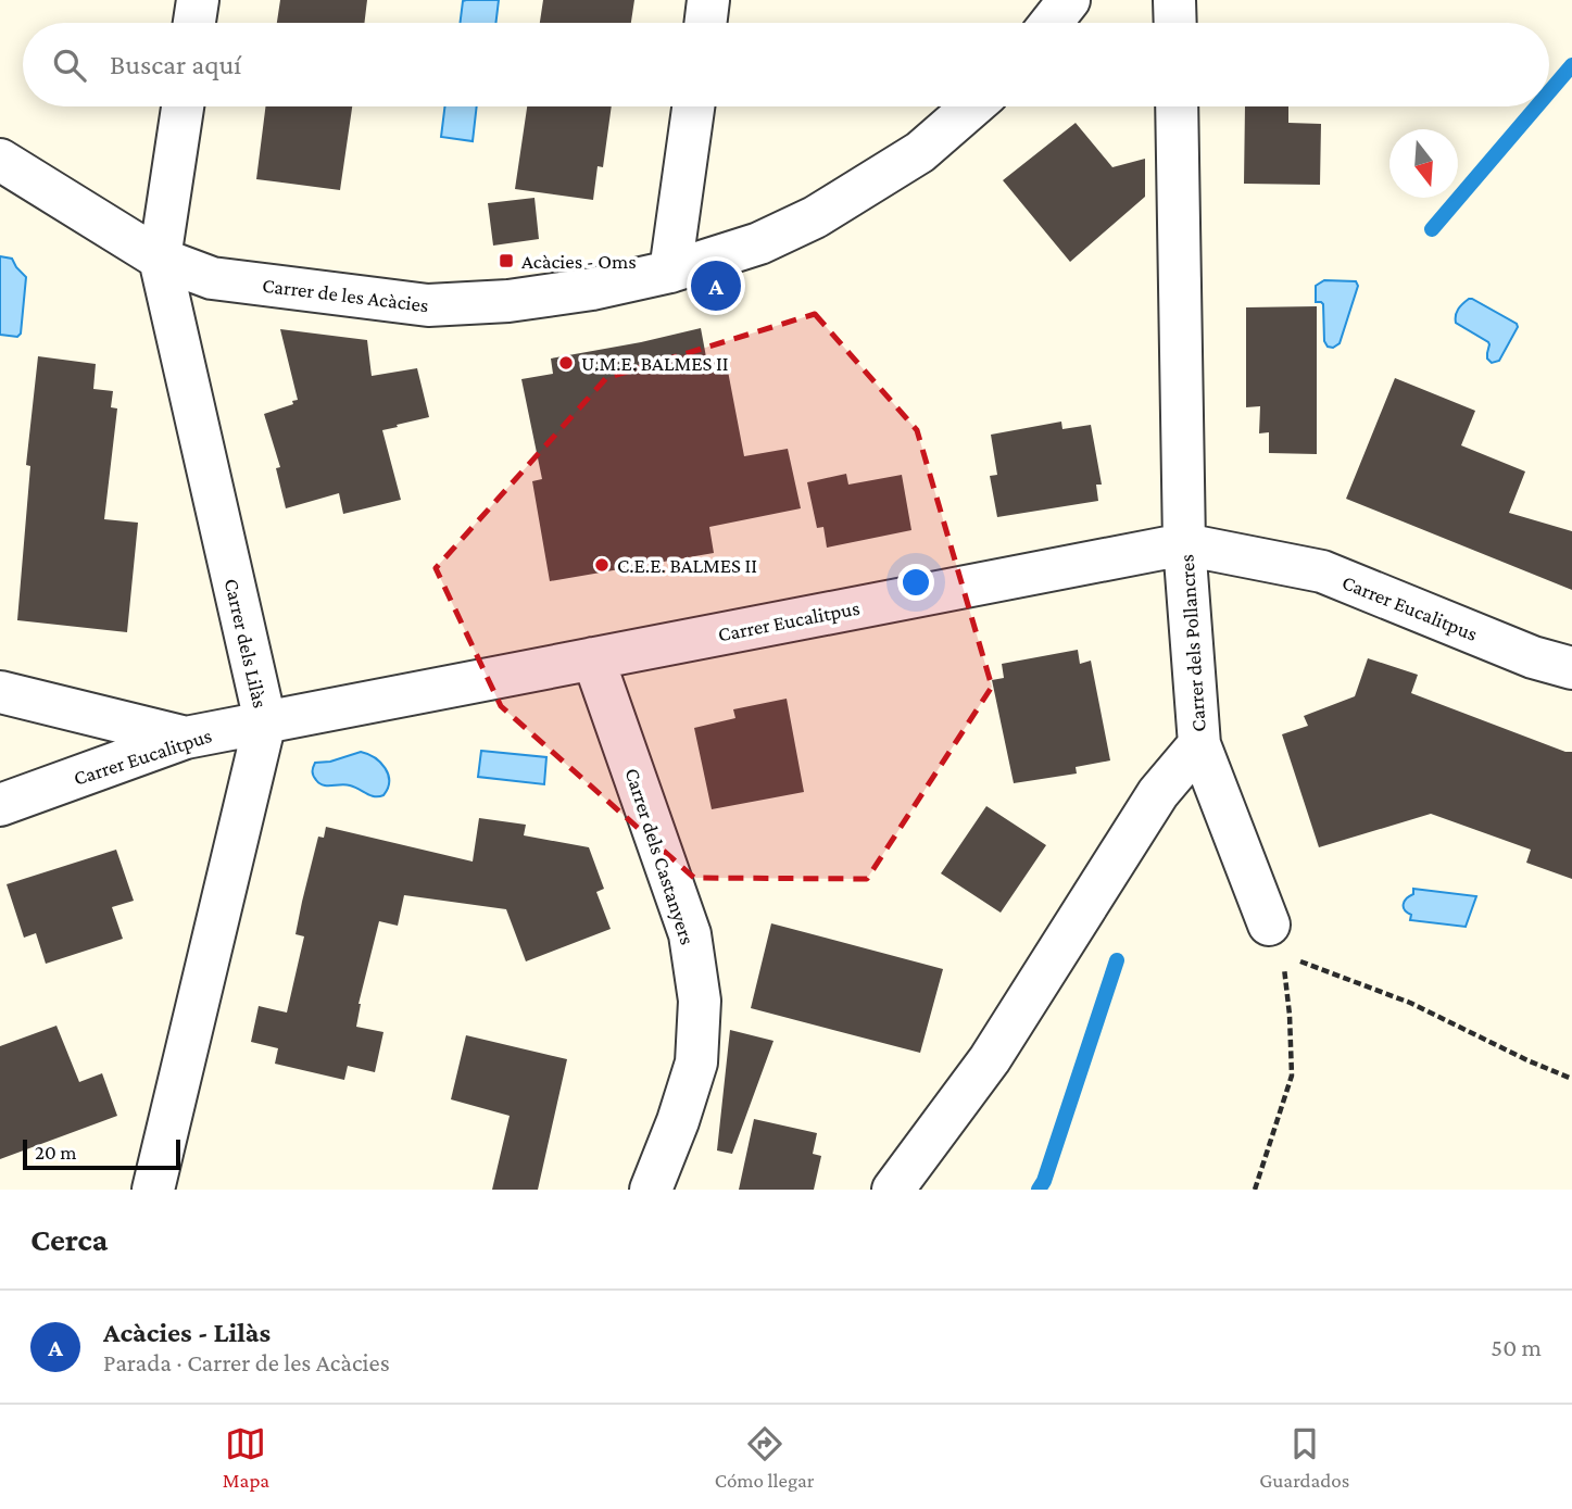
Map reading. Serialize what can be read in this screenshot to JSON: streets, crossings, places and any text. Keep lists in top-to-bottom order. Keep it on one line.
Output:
{"streets":{"street":["Carrer de les Acàcies","Carrer Eucalitpus","Carrer dels Lilàs","Carrer dels Pollancres","Carrer dels Castanyers"]},"crossings":[["Carrer de les Acàcies","Carrer dels Lilàs"],["Carrer Eucalitpus","Carrer dels Lilàs"],["Carrer Eucalitpus","Carrer dels Pollancres"],["Carrer Eucalitpus","Carrer dels Castanyers"]],"places":{"transit":["Acàcies - Oms"],"other":["U.M.E. BALMES II","C.E.E. BALMES II"]},"scale_bar":"20 m","north":"bottom","page":{"search":"Buscar aquí","pins":"A","scale":"20 m","heading":"Cerca","list":[{"mark":"A","name":"Acàcies - Lilàs","note":"Parada · Carrer de les Acàcies","value":"50 m"}],"nav":["Mapa","Cómo llegar","Guardados"]}}
